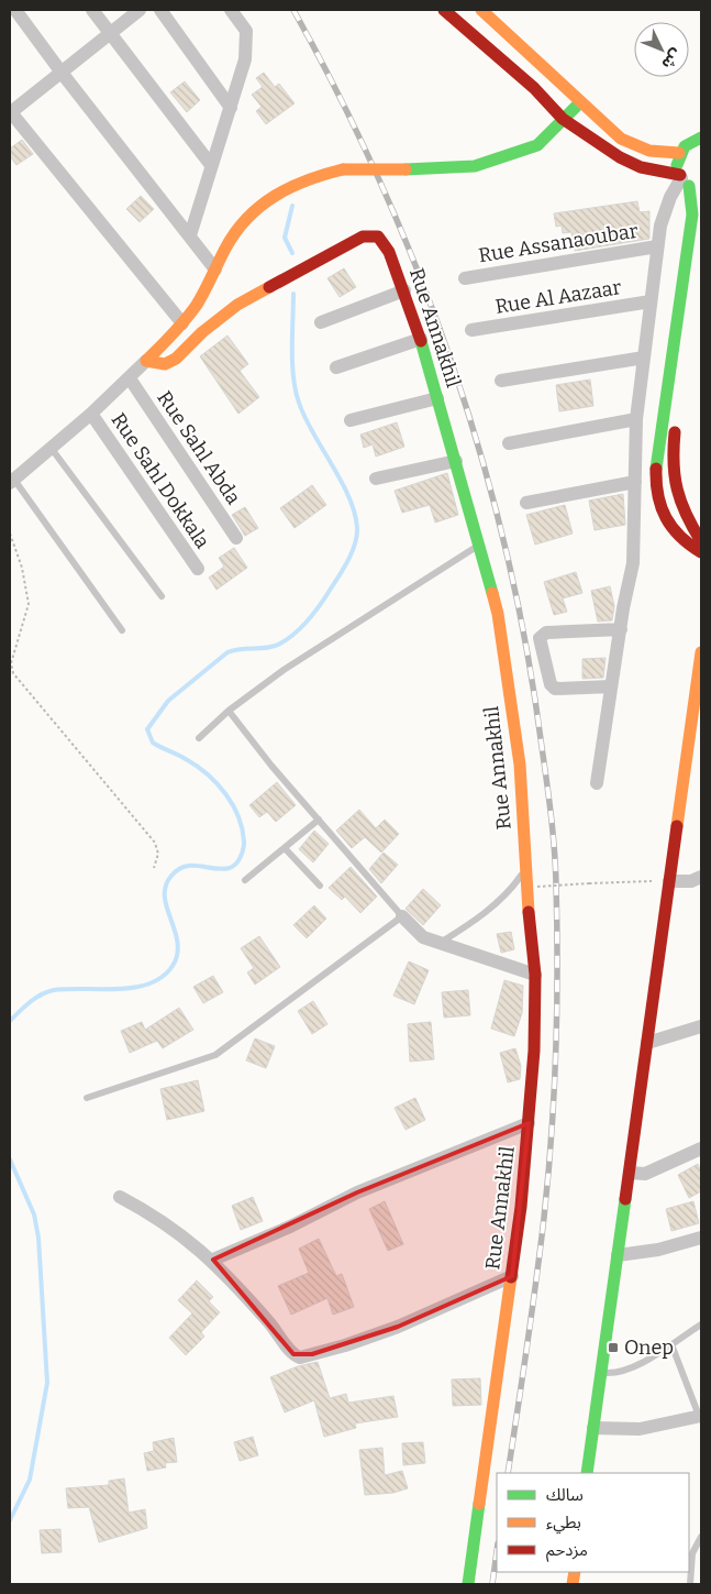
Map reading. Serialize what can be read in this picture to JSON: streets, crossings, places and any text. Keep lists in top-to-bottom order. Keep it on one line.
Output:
{"streets":{"street":["Rue Assanaoubar","Rue Al Aazaar","Rue Annakhil","Rue Sahl Abda","Rue Sahl Dokkala"]},"places":{"transit":["Onep"]},"legend":["سالك","بطيء","مزدحم"],"north":"bottom right"}
